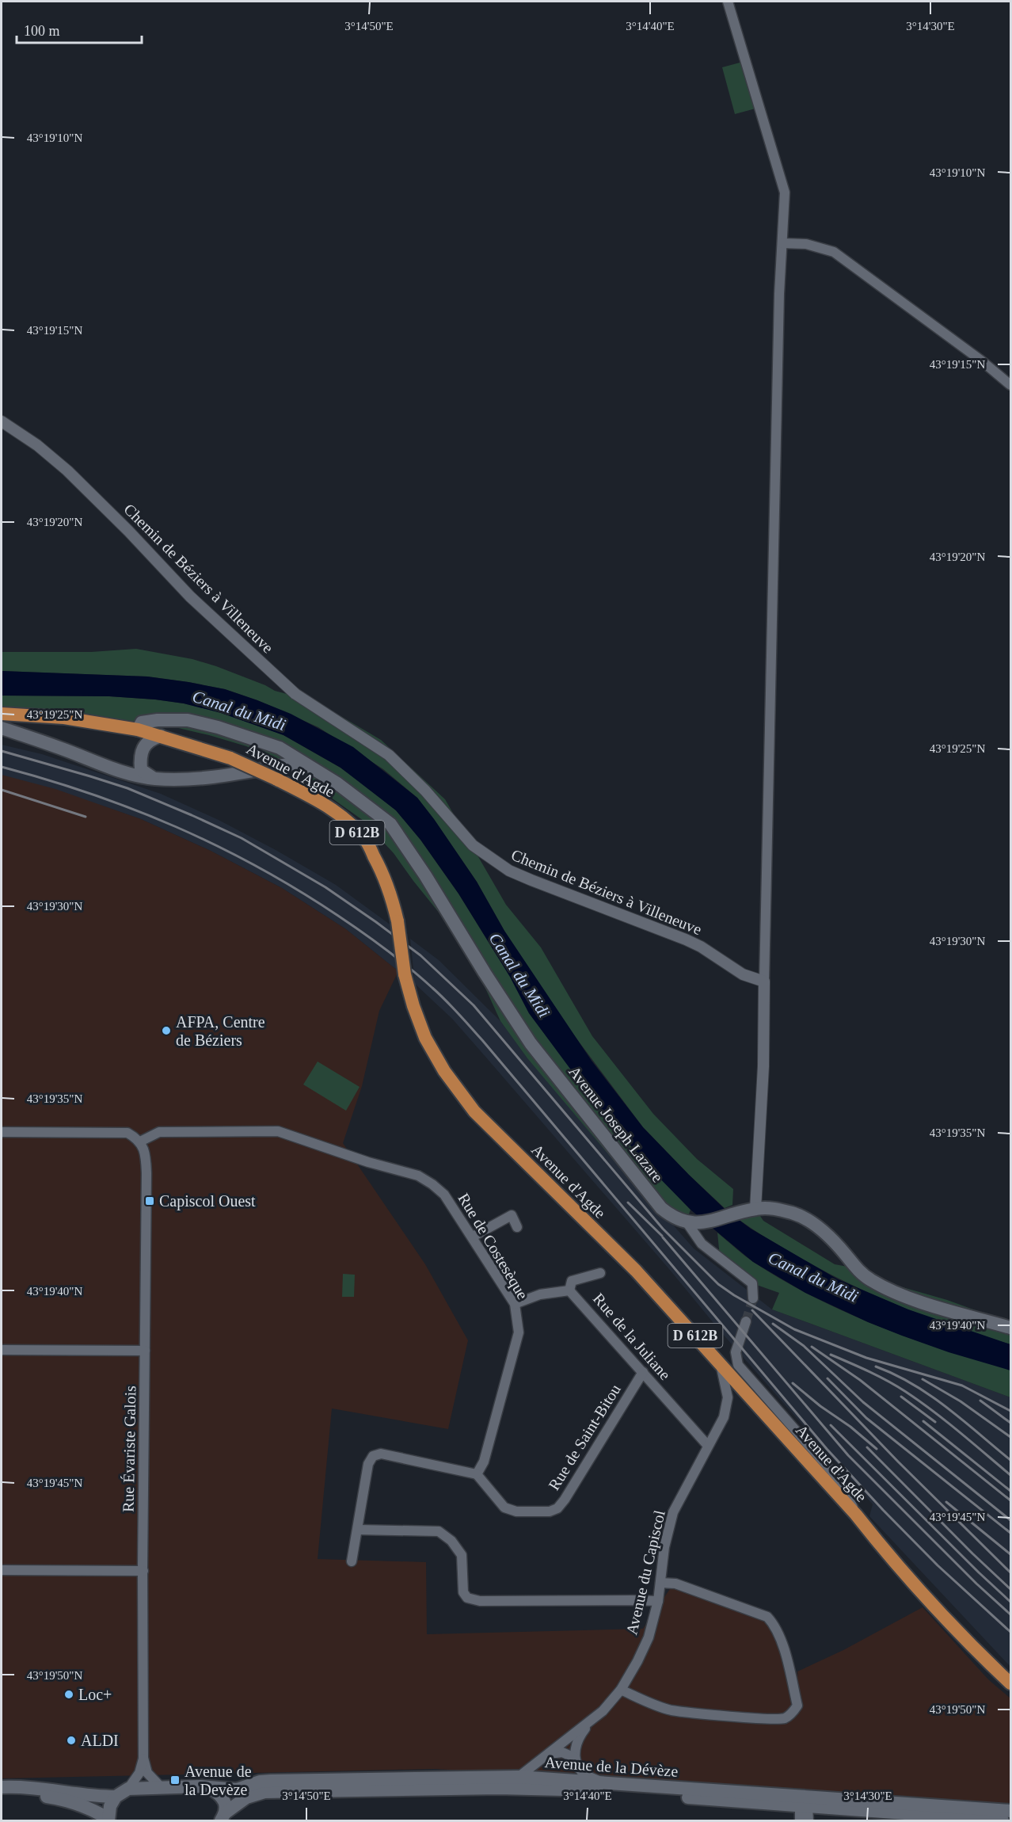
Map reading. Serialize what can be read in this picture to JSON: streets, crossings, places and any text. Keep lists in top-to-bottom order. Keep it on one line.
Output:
{"streets":{"main road":["Avenue d'Agde","D 612B","Avenue Joseph Lazare","Avenue de la Dévèze"],"street":["Chemin de Béziers à Villeneuve","Rue de Costesèque","Rue de la Juliane","Rue de Saint-Bitou","Rue Évariste Galois","Avenue du Capiscol"]},"crossings":[["Avenue d'Agde","D 612B"],["Avenue d'Agde","Avenue Joseph Lazare"],["Avenue d'Agde","Avenue du Capiscol"],["D 612B","Avenue Joseph Lazare"],["Rue de Costesèque","Rue de la Juliane"],["Rue de Costesèque","Rue de Saint-Bitou"],["Rue de Costesèque","Rue Évariste Galois"],["Rue de la Juliane","Rue de Saint-Bitou"],["Rue de la Juliane","Avenue du Capiscol"],["Rue Évariste Galois","Avenue de la Dévèze"],["Avenue du Capiscol","Avenue de la Dévèze"]],"water":["Canal du Midi"],"places":{"other":["AFPA, Centre de Béziers","Loc+","ALDI"],"transit":["Capiscol Ouest","Avenue de la Devèze"]},"scale_bar":"100 m","coordinates":["3°14'50\"E","3°14'40\"E","3°14'30\"E","43°19'10\"N","43°19'15\"N","43°19'20\"N","43°19'25\"N","43°19'30\"N","43°19'35\"N","43°19'40\"N","43°19'45\"N","43°19'50\"N"]}
